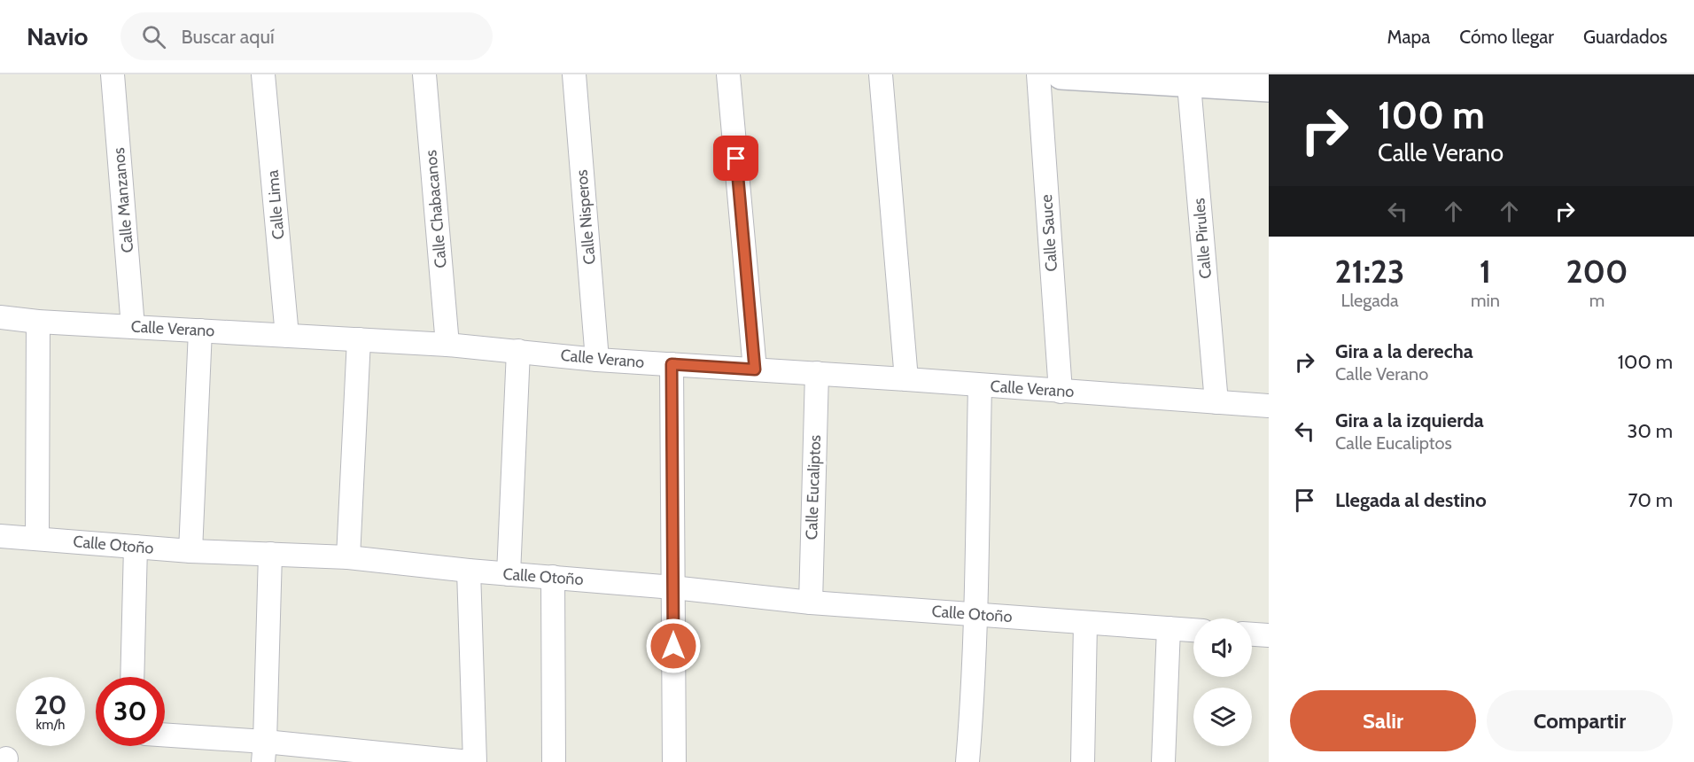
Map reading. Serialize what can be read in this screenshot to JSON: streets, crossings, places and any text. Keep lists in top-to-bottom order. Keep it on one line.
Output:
{"streets":{"street":["Calle Manzanos","Calle Lima","Calle Chabacanos","Calle Nisperos","Calle Sauce","Calle Pirules","Calle Verano","Calle Eucaliptos","Calle Otoño"]},"crossings":[["Calle Manzanos","Calle Verano"],["Calle Lima","Calle Verano"],["Calle Chabacanos","Calle Verano"],["Calle Nisperos","Calle Verano"],["Calle Sauce","Calle Verano"],["Calle Pirules","Calle Verano"],["Calle Verano","Calle Eucaliptos"],["Calle Eucaliptos","Calle Otoño"]],"page":{"header":"Navio","search":"Buscar aquí","nav":["Mapa","Cómo llegar","Guardados"],"turn":["100 m","Calle Verano"],"eta":["21:23","Llegada","1","min","200","m"],"list":[{"name":"Gira a la derecha","note":"Calle Verano","value":"100 m"},{"name":"Gira a la izquierda","note":"Calle Eucaliptos","value":"30 m"},{"name":"Llegada al destino","value":"70 m"}],"speed":"20 km/h","limit":"30","buttons":["Salir","Compartir"]}}
